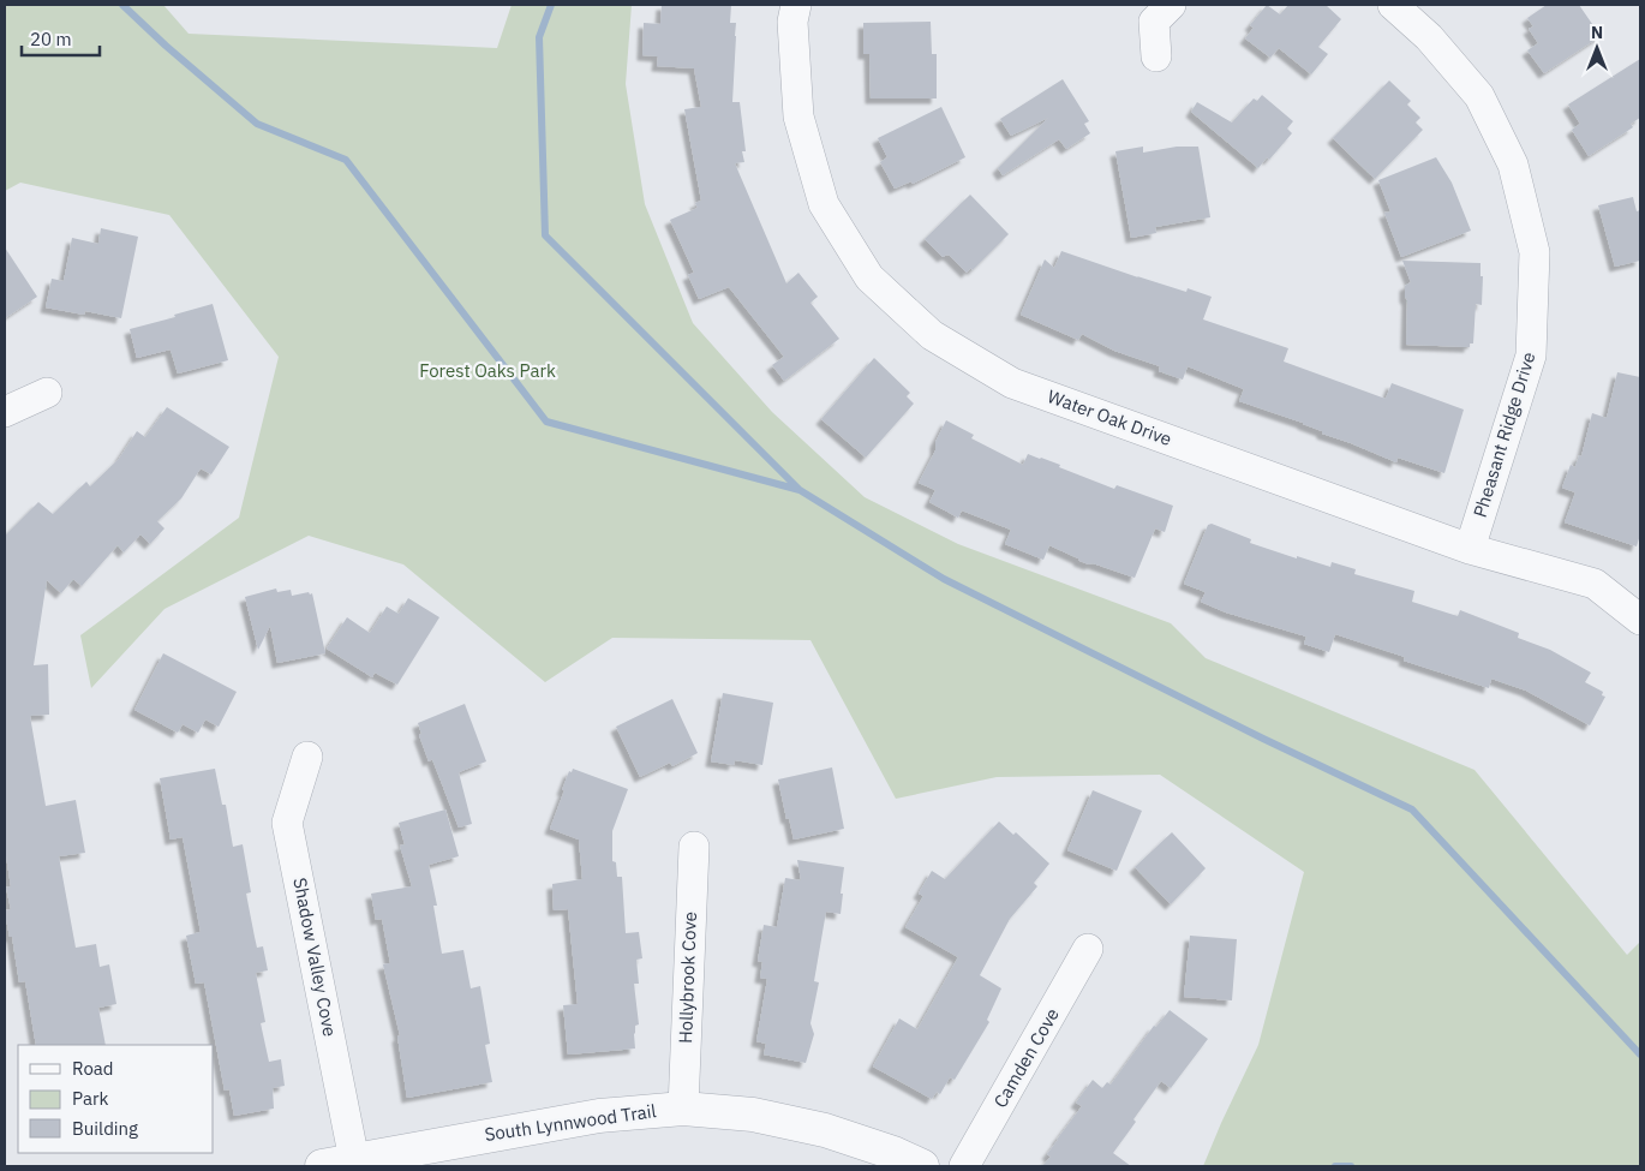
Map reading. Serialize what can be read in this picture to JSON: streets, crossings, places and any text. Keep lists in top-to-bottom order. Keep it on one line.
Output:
{"streets":{"street":["Water Oak Drive","Pheasant Ridge Drive","Shadow Valley Cove","Hollybrook Cove","Camden Cove","South Lynnwood Trail"]},"crossings":[["Water Oak Drive","Pheasant Ridge Drive"],["Shadow Valley Cove","South Lynnwood Trail"],["Hollybrook Cove","South Lynnwood Trail"]],"parks":["Forest Oaks Park"],"legend":["Road","Park","Building"],"scale_bar":"20 m","north":"top"}
